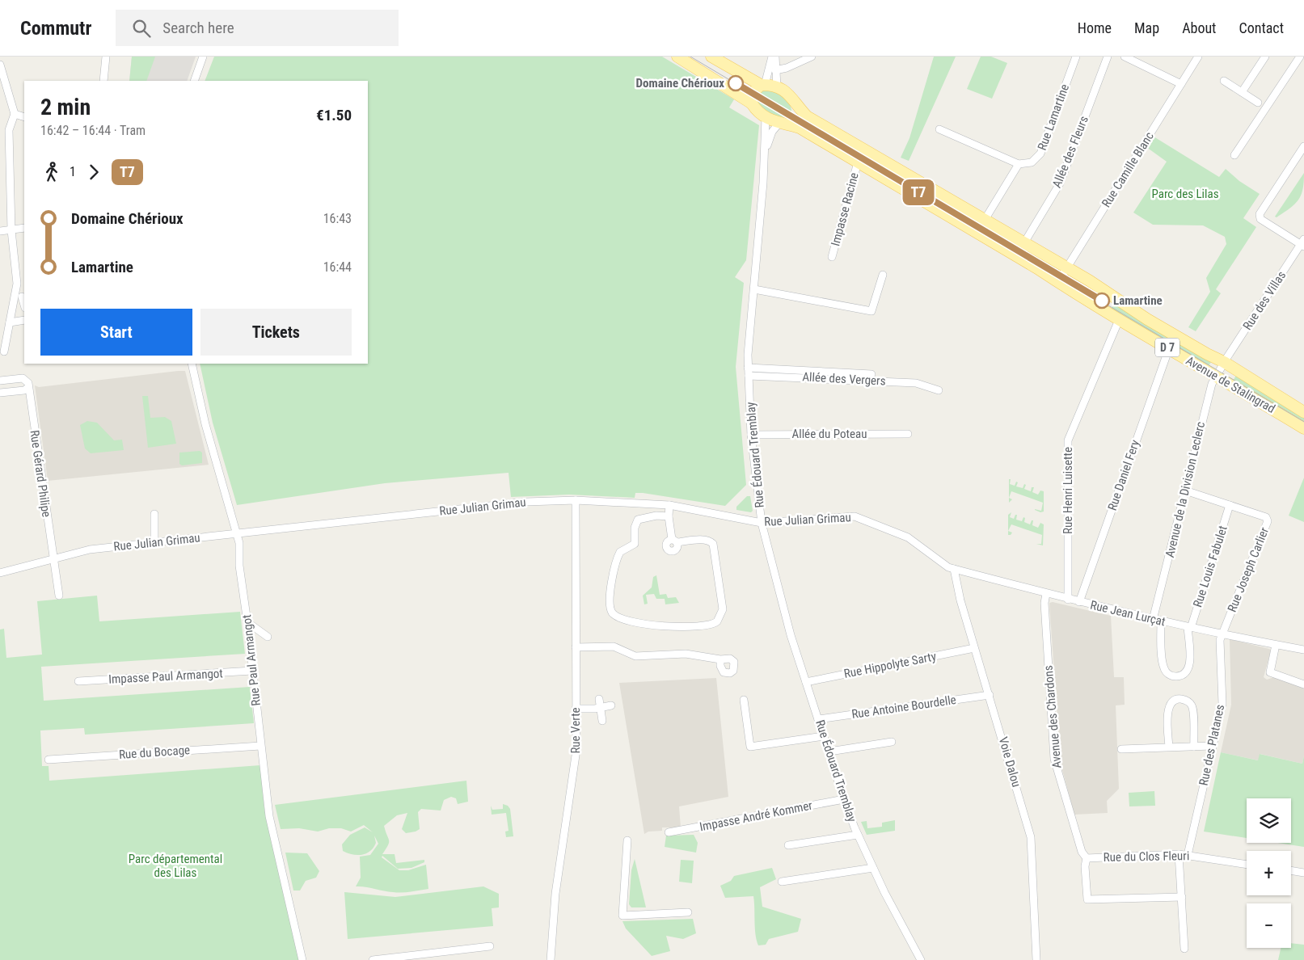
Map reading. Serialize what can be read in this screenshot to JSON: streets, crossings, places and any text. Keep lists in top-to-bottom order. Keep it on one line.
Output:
{"streets":{"main road":["D 7","Avenue de Stalingrad"],"street":["Rue Lamartine","Allée des Fleurs","Rue Camille Blanc","Impasse Racine","Rue des Villas","Allée des Vergers","Allée du Poteau","Rue Édouard Tremblay","Rue Gérard Philipe","Rue Daniel Fery","Avenue de la Division Leclerc","Rue Henri Luisette","Rue Julian Grimau","Rue Louis Fabulet","Rue Joseph Carlier","Rue Jean Lurçat","Rue Paul Armangot","Rue Hippolyte Sarty","Impasse Paul Armangot","Rue Antoine Bourdelle","Avenue des Chardons","Rue Verte","Rue des Platanes","Rue du Bocage","Voie Dalou","Impasse André Kommer","Rue du Clos Fleuri"]},"crossings":[["Allée des Fleurs","Avenue de Stalingrad"],["Rue Camille Blanc","Avenue de Stalingrad"],["Impasse Racine","Avenue de Stalingrad"],["Rue des Villas","Avenue de Stalingrad"],["Rue des Villas","Avenue de la Division Leclerc"],["D 7","Avenue de Stalingrad"],["D 7","Rue Édouard Tremblay"],["Allée des Vergers","Rue Édouard Tremblay"],["Avenue de Stalingrad","Rue Édouard Tremblay"],["Avenue de Stalingrad","Rue Daniel Fery"],["Avenue de Stalingrad","Avenue de la Division Leclerc"],["Avenue de Stalingrad","Rue Henri Luisette"],["Allée du Poteau","Rue Édouard Tremblay"],["Rue Édouard Tremblay","Rue Julian Grimau"],["Rue Édouard Tremblay","Rue Hippolyte Sarty"],["Rue Édouard Tremblay","Rue Antoine Bourdelle"],["Rue Édouard Tremblay","Impasse André Kommer"],["Rue Gérard Philipe","Rue Julian Grimau"],["Rue Daniel Fery","Rue Jean Lurçat"],["Avenue de la Division Leclerc","Rue Louis Fabulet"],["Avenue de la Division Leclerc","Rue Joseph Carlier"],["Avenue de la Division Leclerc","Rue Jean Lurçat"],["Rue Henri Luisette","Rue Jean Lurçat"],["Rue Julian Grimau","Rue Jean Lurçat"],["Rue Julian Grimau","Rue Paul Armangot"],["Rue Julian Grimau","Rue Verte"],["Rue Julian Grimau","Voie Dalou"],["Rue Louis Fabulet","Rue Joseph Carlier"],["Rue Louis Fabulet","Rue Jean Lurçat"],["Rue Joseph Carlier","Rue Jean Lurçat"],["Rue Joseph Carlier","Rue des Platanes"],["Rue Jean Lurçat","Avenue des Chardons"],["Rue Jean Lurçat","Rue des Platanes"],["Rue Jean Lurçat","Voie Dalou"],["Rue Paul Armangot","Impasse Paul Armangot"],["Rue Paul Armangot","Rue du Bocage"],["Rue Hippolyte Sarty","Voie Dalou"],["Rue Antoine Bourdelle","Voie Dalou"],["Avenue des Chardons","Rue du Clos Fleuri"],["Rue des Platanes","Rue du Clos Fleuri"]],"parks":["Parc des Lilas","Parc départemental des Lilas"],"places":["Domaine Chérioux","Lamartine"],"lines":["tram line T7"],"page":{"header":"Commutr","search":"Search here","nav":["Home","Map","About","Contact"],"on_map":"T7","heading":["2 min","16:42 – 16:44 · Tram","€1.50"],"legs":["1","T7"],"list":[{"name":"Domaine Chérioux","value":"16:43"},{"name":"Lamartine","value":"16:44"}],"buttons":["Start","Tickets"],"map_buttons":["+","−"]}}
